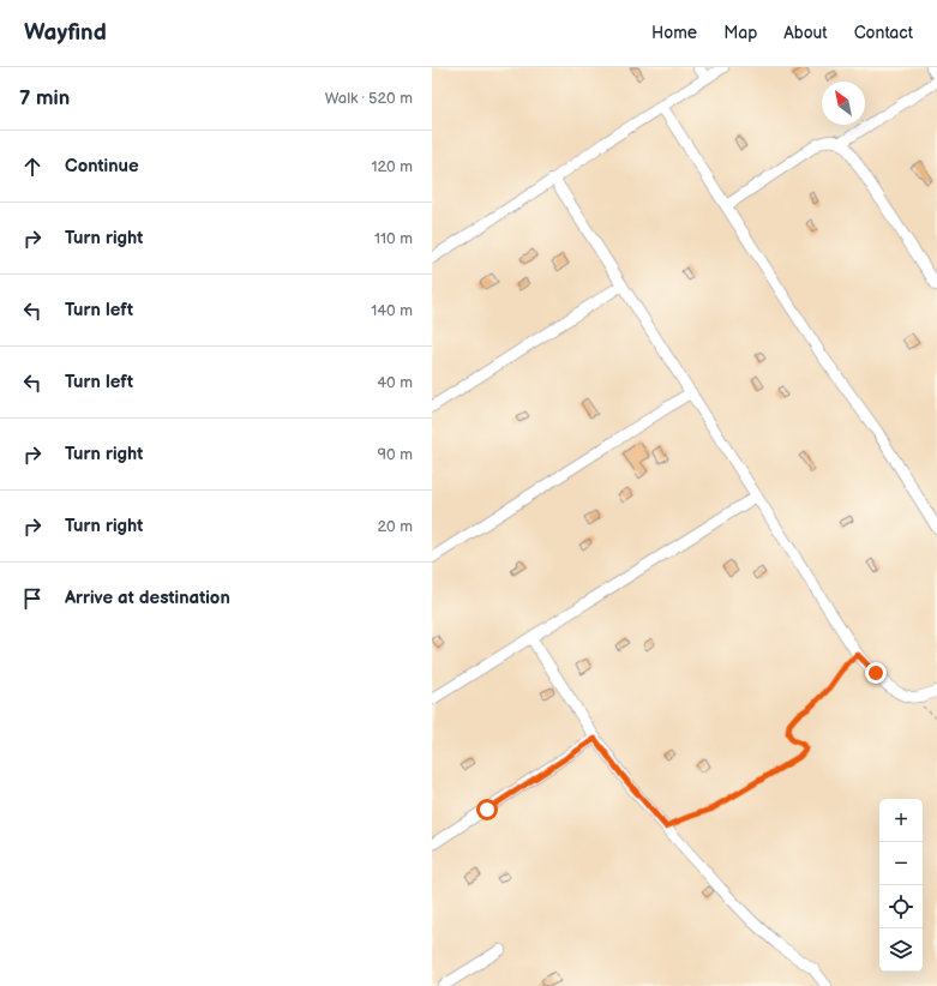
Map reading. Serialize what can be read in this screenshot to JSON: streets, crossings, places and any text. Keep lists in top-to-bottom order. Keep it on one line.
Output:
{"north":"top left","page":{"header":"Wayfind","nav":["Home","Map","About","Contact"],"heading":["7 min","Walk · 520 m"],"list":[["Continue","120 m"],["Turn right","110 m"],["Turn left","140 m"],["Turn left","40 m"],["Turn right","90 m"],["Turn right","20 m"],"Arrive at destination"],"map_buttons":["+","−"]}}
